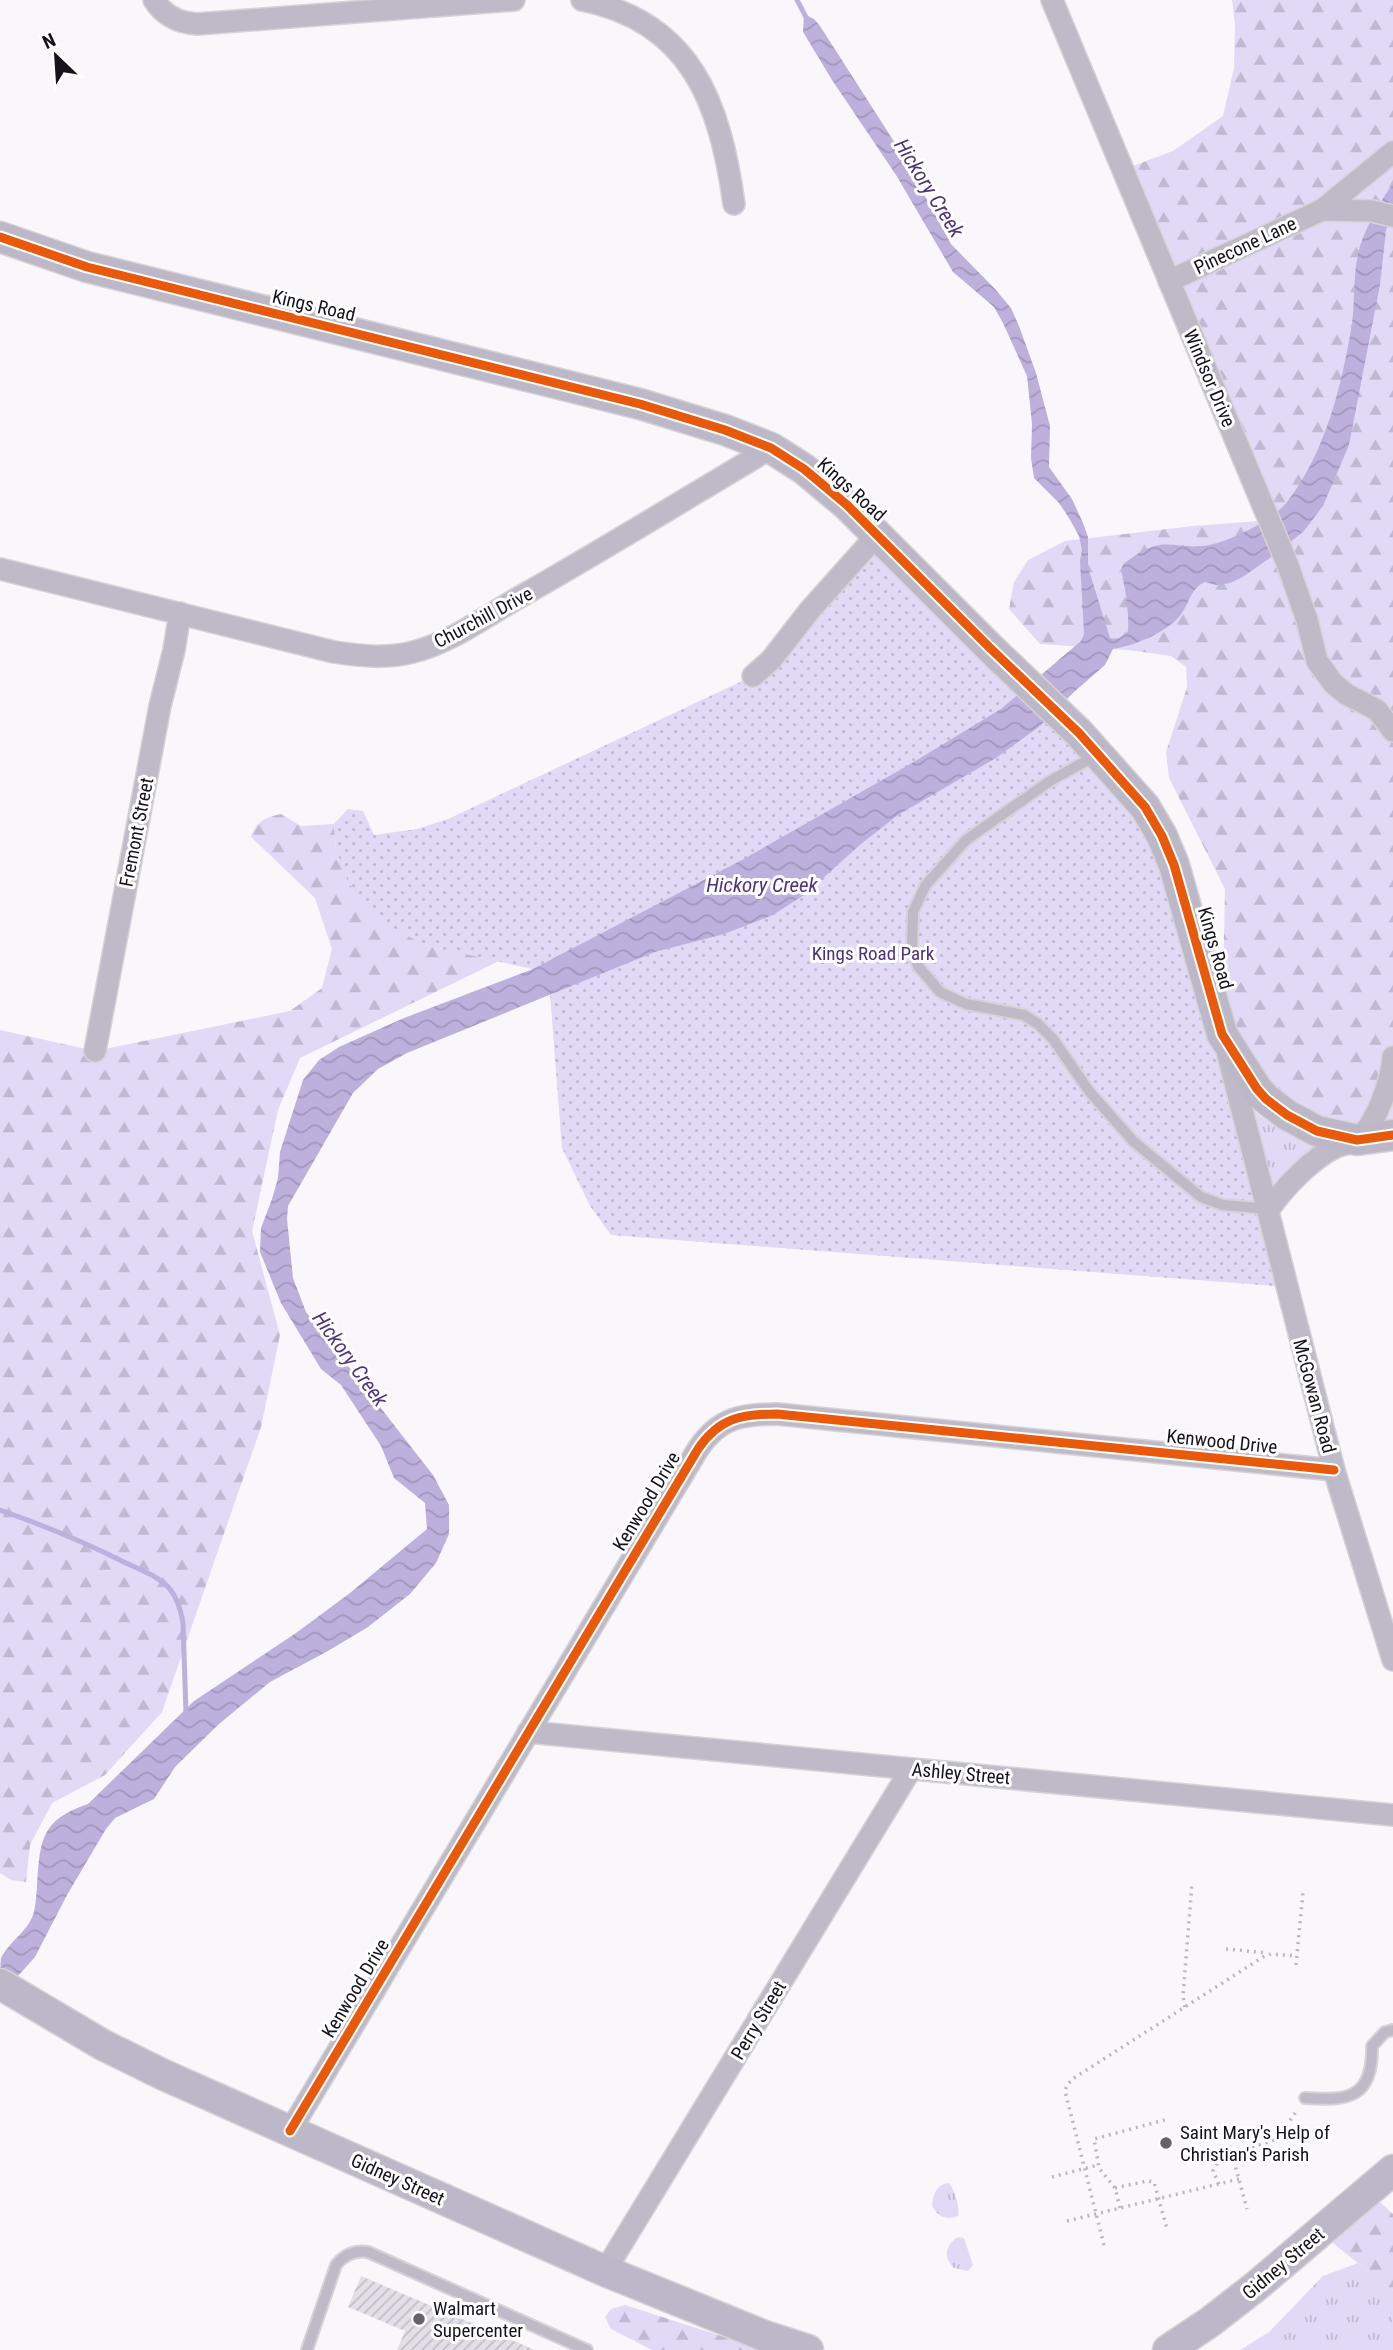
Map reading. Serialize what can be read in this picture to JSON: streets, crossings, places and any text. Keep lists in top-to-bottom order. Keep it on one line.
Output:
{"streets":{"street":["Pinecone Lane","Kings Road","Windsor Drive","Churchill Drive","Fremont Street","McGowan Road","Kenwood Drive","Ashley Street","Perry Street","Gidney Street"]},"crossings":[["Pinecone Lane","Windsor Drive"],["Kings Road","Churchill Drive"],["Kings Road","McGowan Road"],["Churchill Drive","Fremont Street"],["McGowan Road","Kenwood Drive"],["Kenwood Drive","Ashley Street"],["Kenwood Drive","Gidney Street"],["Ashley Street","Perry Street"],["Perry Street","Gidney Street"]],"water":["Hickory Creek"],"parks":["Kings Road Park"],"places":["Saint Mary's Help of Christian's Parish","Walmart Supercenter"],"north":"top left"}
